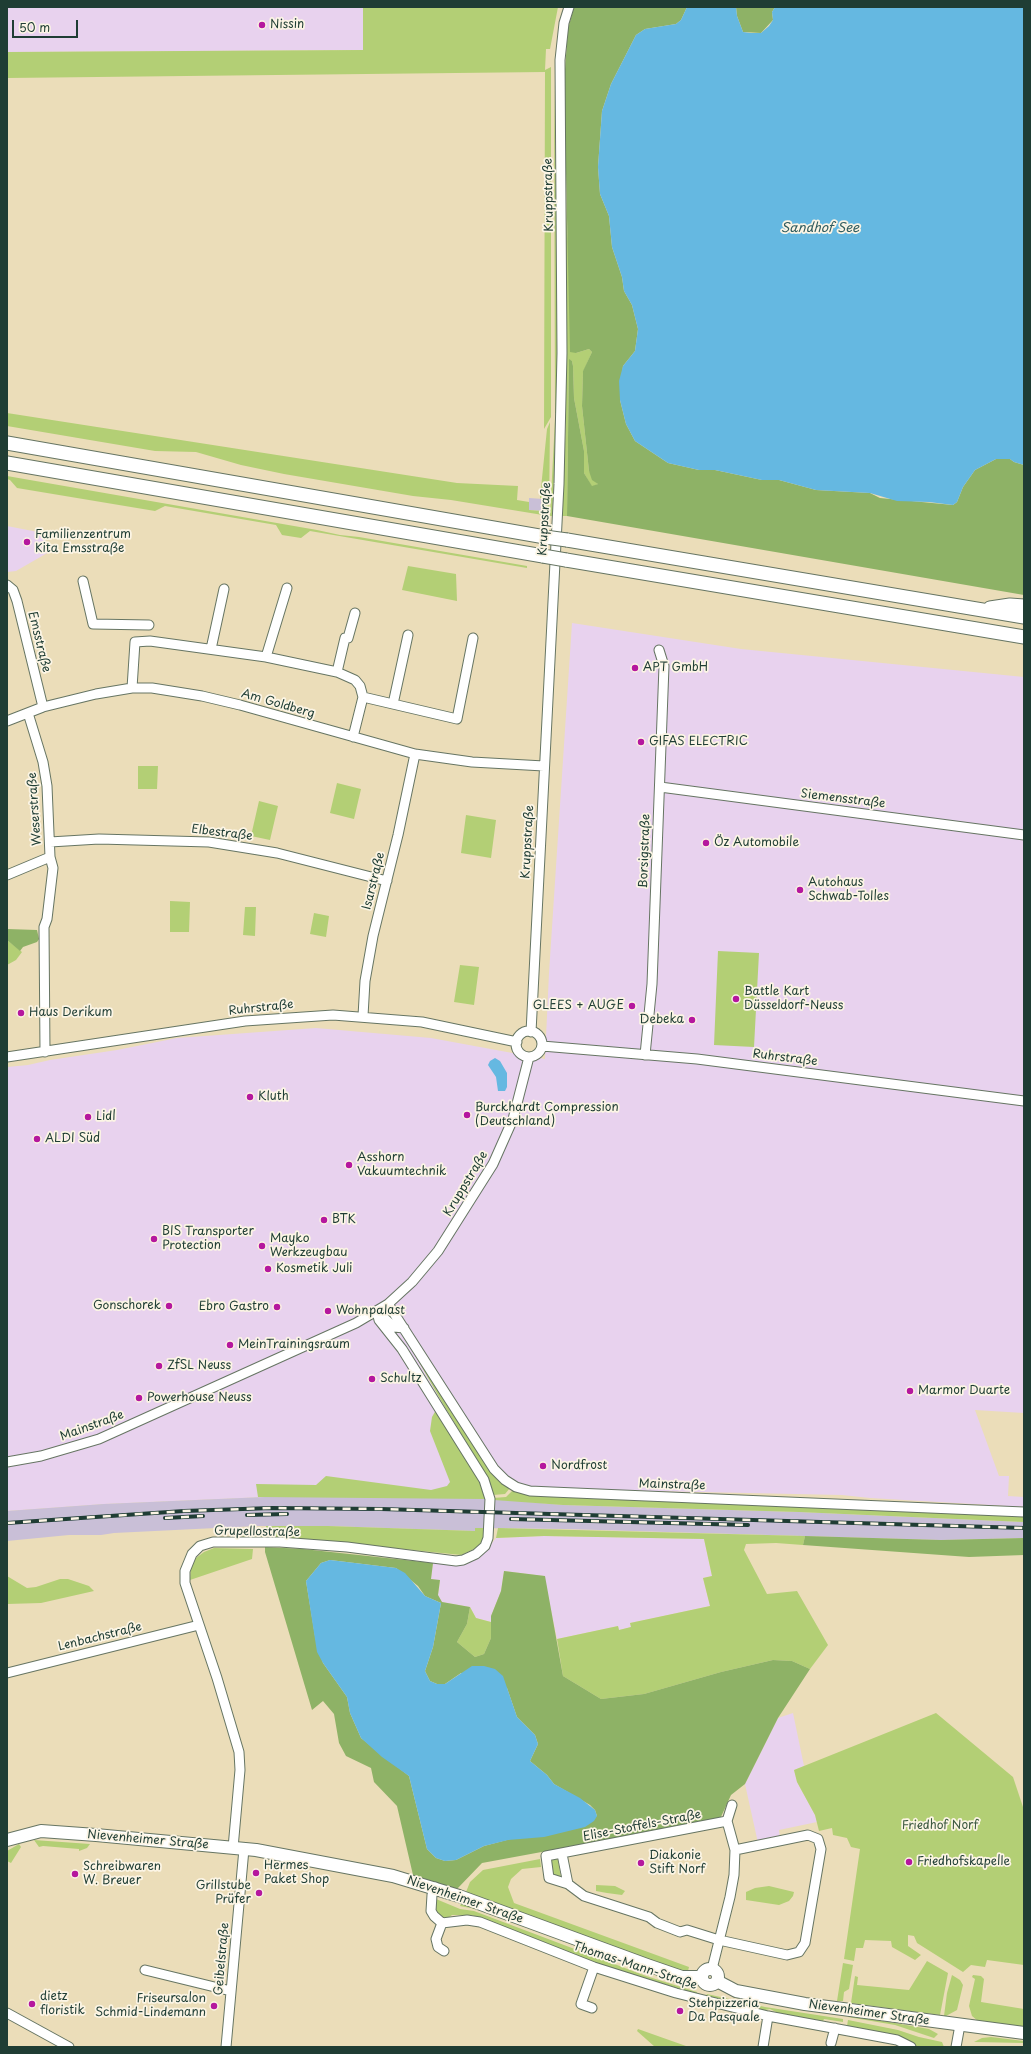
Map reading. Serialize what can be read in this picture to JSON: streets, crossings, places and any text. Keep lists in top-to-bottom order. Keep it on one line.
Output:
{"streets":{"main road":["Nievenheimer Straße"],"street":["Kruppstraße","Emsstraße","Am Goldberg","Siemensstraße","Weserstraße","Elbestraße","Borsigstraße","Isarstraße","Ruhrstraße","Mainstraße","Grupellostraße","Lenbachstraße","Elise-Stoffels-Straße","Geibelstraße","Thomas-Mann-Straße"]},"crossings":[["Kruppstraße","Am Goldberg"],["Kruppstraße","Ruhrstraße"],["Kruppstraße","Mainstraße"],["Emsstraße","Am Goldberg"],["Am Goldberg","Weserstraße"],["Am Goldberg","Isarstraße"],["Siemensstraße","Borsigstraße"],["Weserstraße","Elbestraße"],["Weserstraße","Ruhrstraße"],["Elbestraße","Isarstraße"],["Borsigstraße","Ruhrstraße"],["Isarstraße","Ruhrstraße"],["Grupellostraße","Lenbachstraße"],["Grupellostraße","Nievenheimer Straße"],["Grupellostraße","Geibelstraße"],["Nievenheimer Straße","Geibelstraße"]],"water":["Sandhof See"],"parks":["Friedhof Norf"],"places":["Nissin","Familienzentrum Kita Emsstraße","APT GmbH","GIFAS ELECTRIC","Öz Automobile","Autohaus Schwab-Tolles","Battle Kart Düsseldorf-Neuss","GLEES + AUGE","Haus Derikum","Debeka","Kluth","Burckhardt Compression (Deutschland)","Lidl","ALDI Süd","Asshorn Vakuumtechnik","BTK","BIS Transporter Protection","Mayko Werkzeugbau","Kosmetik Juli","Gonschorek","Ebro Gastro","Wohnpalast","MeinTrainingsraum","ZfSL Neuss","Schultz","Marmor Duarte","Powerhouse Neuss","Nordfrost","Friedhofskapelle","Diakonie Stift Norf","Hermes Paket Shop","Schreibwaren W. Breuer","Grillstube Prüfer","dietz floristik","Friseursalon Schmid-Lindemann","Stehpizzeria Da Pasquale"],"scale_bar":"50 m"}
